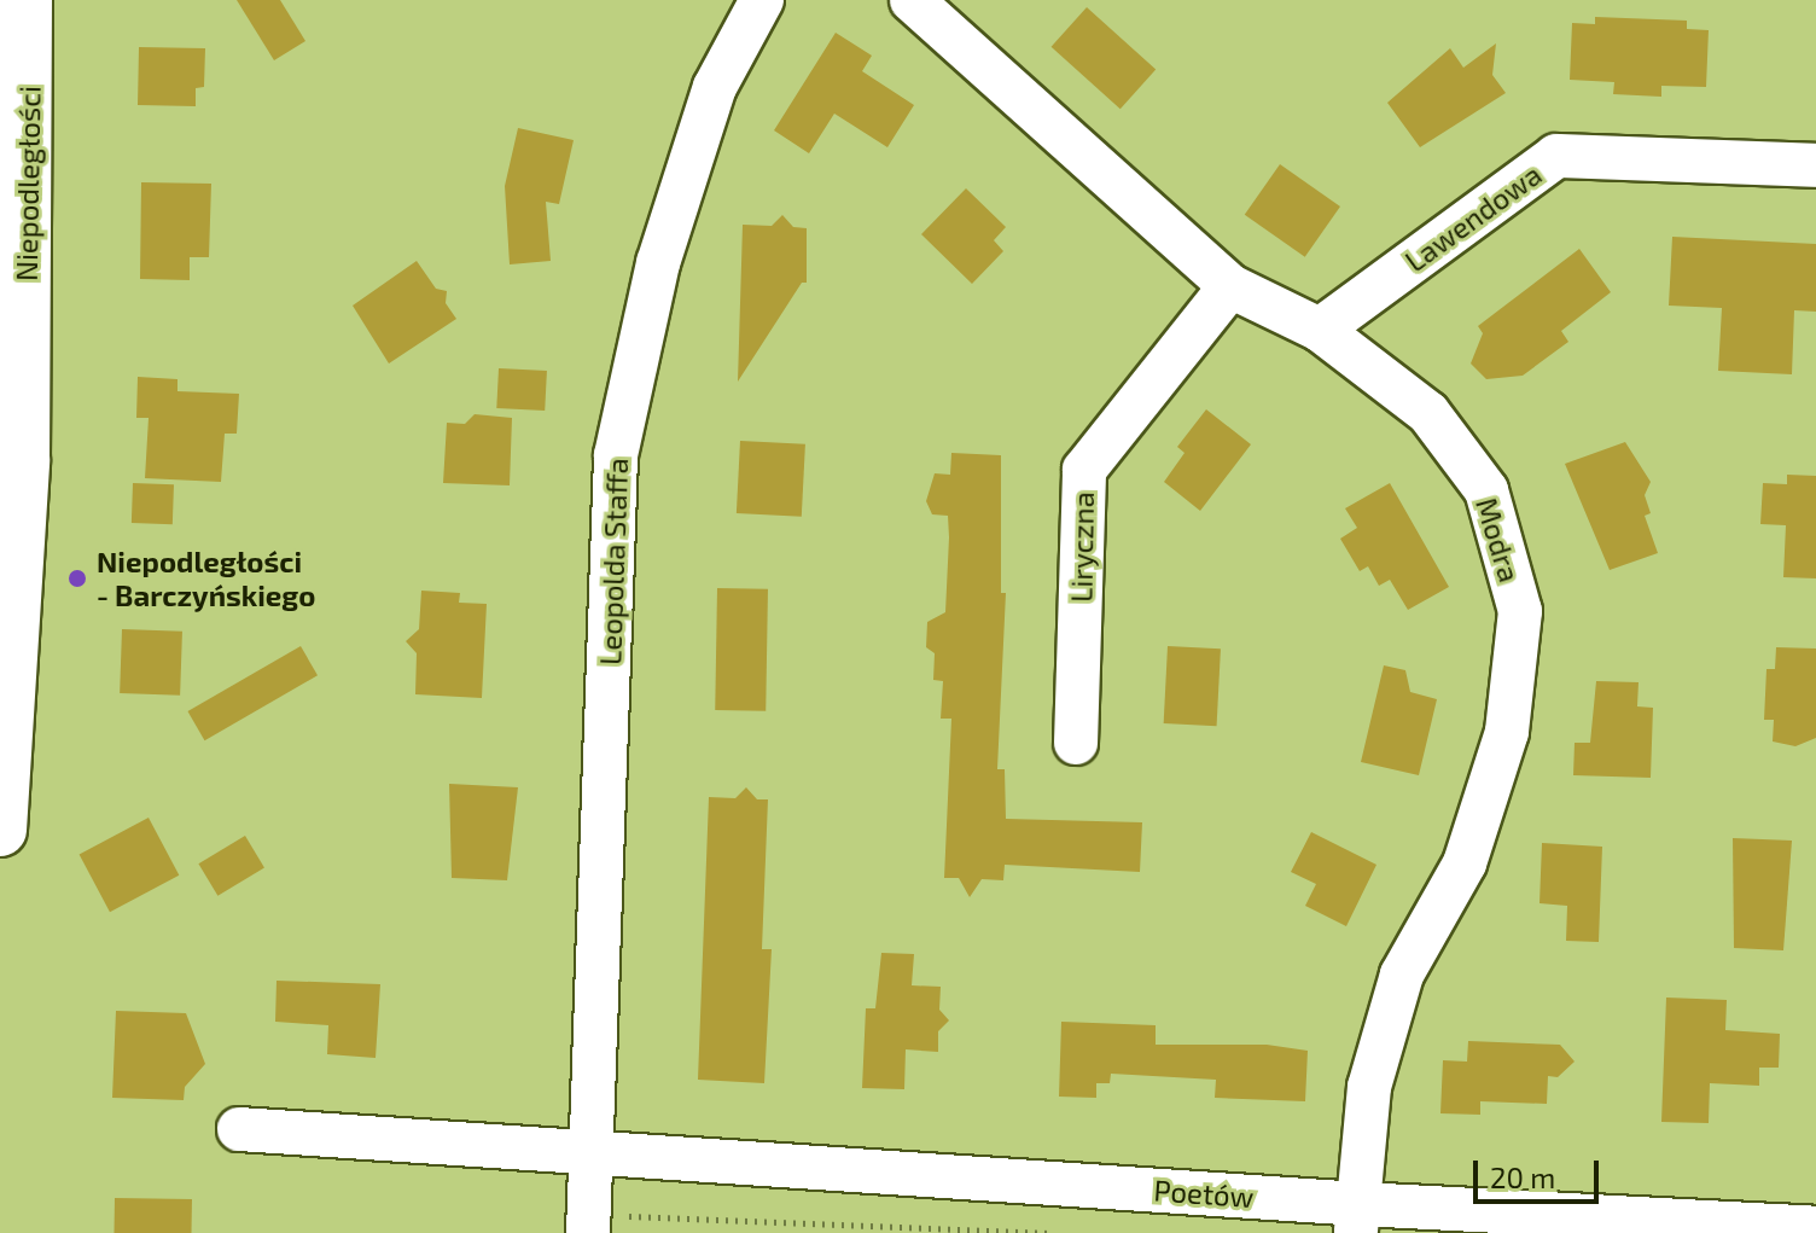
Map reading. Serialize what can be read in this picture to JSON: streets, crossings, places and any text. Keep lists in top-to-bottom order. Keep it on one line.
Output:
{"streets":{"street":["Niepodległości","Lawendowa","Modra","Liryczna","Leopolda Staffa","Poetów"]},"crossings":[["Lawendowa","Modra"],["Modra","Liryczna"],["Modra","Poetów"],["Leopolda Staffa","Poetów"]],"places":["Niepodległości - Barczyńskiego"],"scale_bar":"20 m"}
